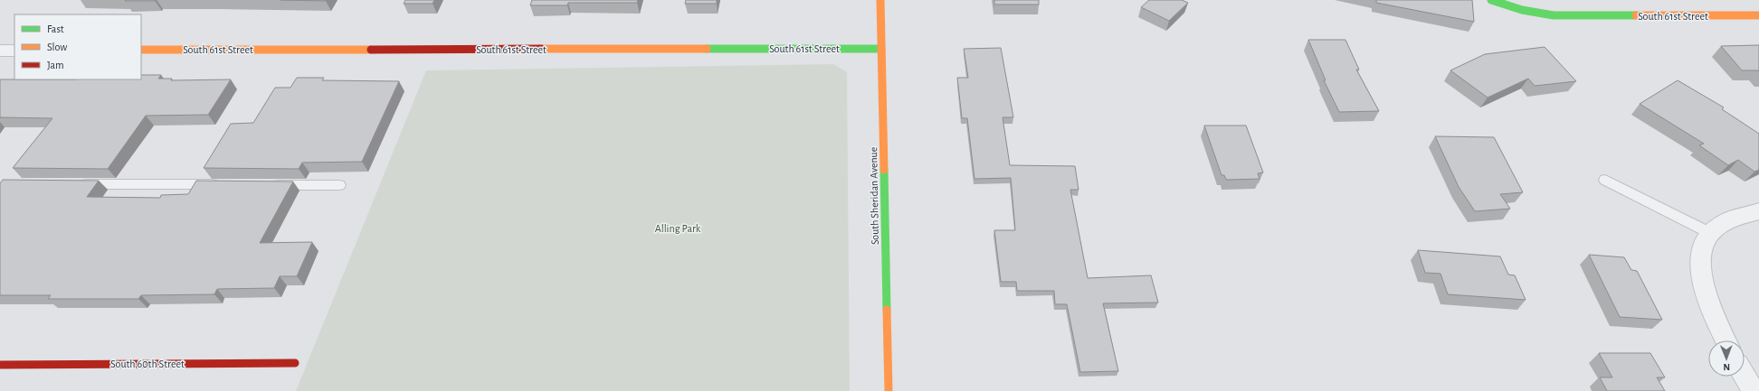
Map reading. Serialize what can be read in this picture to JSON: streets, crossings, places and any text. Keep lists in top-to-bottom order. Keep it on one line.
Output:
{"streets":{"street":["South 61st Street","South Sheridan Avenue","South 60th Street"]},"crossings":[["South 61st Street","South Sheridan Avenue"]],"parks":["Alling Park"],"legend":["Fast","Slow","Jam"],"north":"bottom"}
